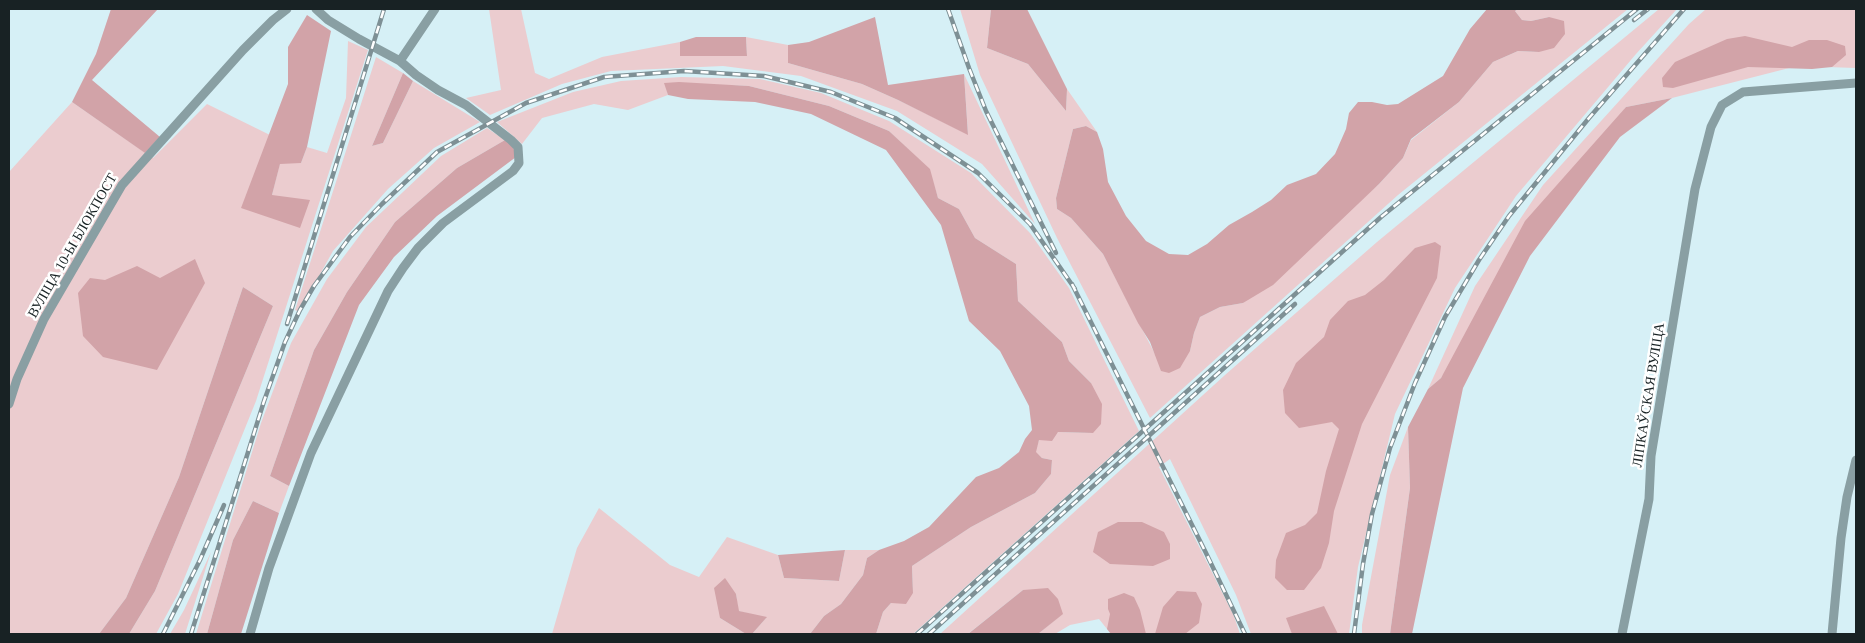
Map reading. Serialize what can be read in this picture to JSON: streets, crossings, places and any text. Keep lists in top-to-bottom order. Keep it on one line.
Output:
{"streets":{"street":["ВУЛІЦА 10-Ы БЛОКПОСТ","ЛІПКАЎСКАЯ ВУЛІЦА"]}}
